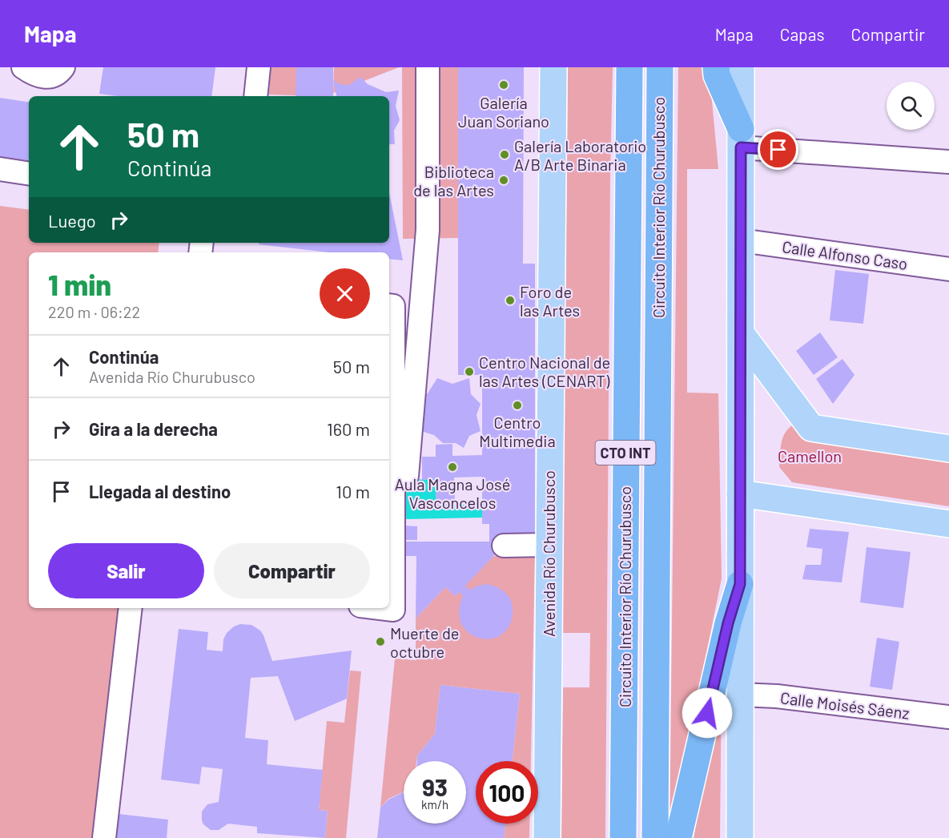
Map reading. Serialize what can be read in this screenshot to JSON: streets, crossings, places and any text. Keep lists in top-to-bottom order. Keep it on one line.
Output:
{"streets":{"highway":["Circuito Interior Río Churubusco","CTO INT"],"main road":["Avenida Río Churubusco"],"street":["Calle Alfonso Caso","Calle Moisés Sáenz"]},"parks":["Camellon"],"places":["Galería Juan Soriano","Galería Laboratorio A/B Arte Binaria","Biblioteca de las Artes","Foro de las Artes","Centro Nacional de las Artes (CENART)","Centro Multimedia","Aula Magna José Vasconcelos","Muerte de octubre"],"page":{"header":"Mapa","nav":["Mapa","Capas","Compartir"],"turn":["50 m","Continúa"],"then":"Luego","heading":["1 min","220 m · 06:22"],"list":[{"name":"Continúa","note":"Avenida Río Churubusco","value":"50 m"},{"name":"Gira a la derecha","value":"160 m"},{"name":"Llegada al destino","value":"10 m"}],"buttons":["Salir","Compartir"],"speed":"93 km/h","limit":"100"}}
